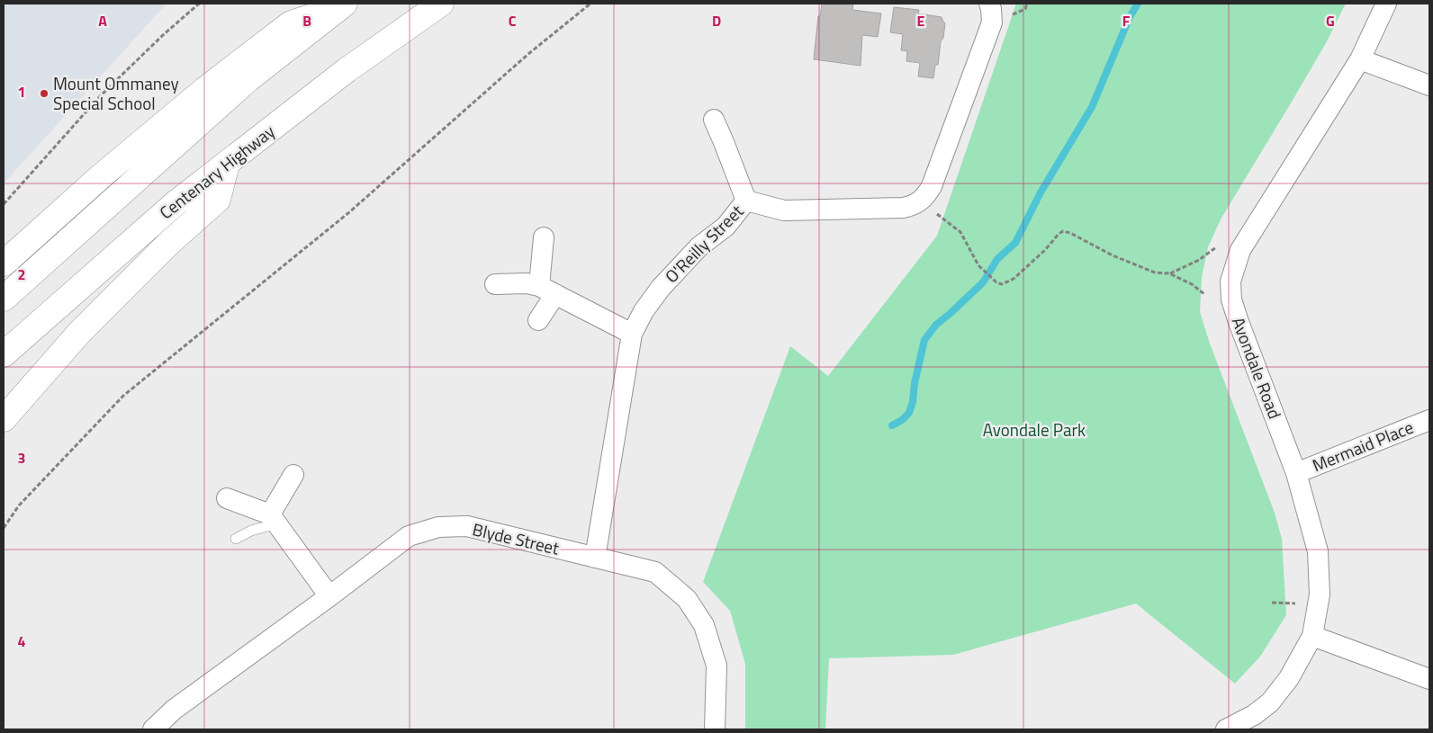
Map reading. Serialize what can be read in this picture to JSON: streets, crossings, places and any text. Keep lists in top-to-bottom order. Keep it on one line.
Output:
{"streets":{"highway":["Centenary Highway"],"street":["O'Reilly Street","Avondale Road","Mermaid Place","Blyde Street"]},"crossings":[["O'Reilly Street","Blyde Street"],["Avondale Road","Mermaid Place"]],"parks":["Avondale Park"],"places":["Mount Ommaney Special School"],"grid":{"columns":["A","B","C","D","E","F","G"],"rows":["1","2","3","4"]}}
